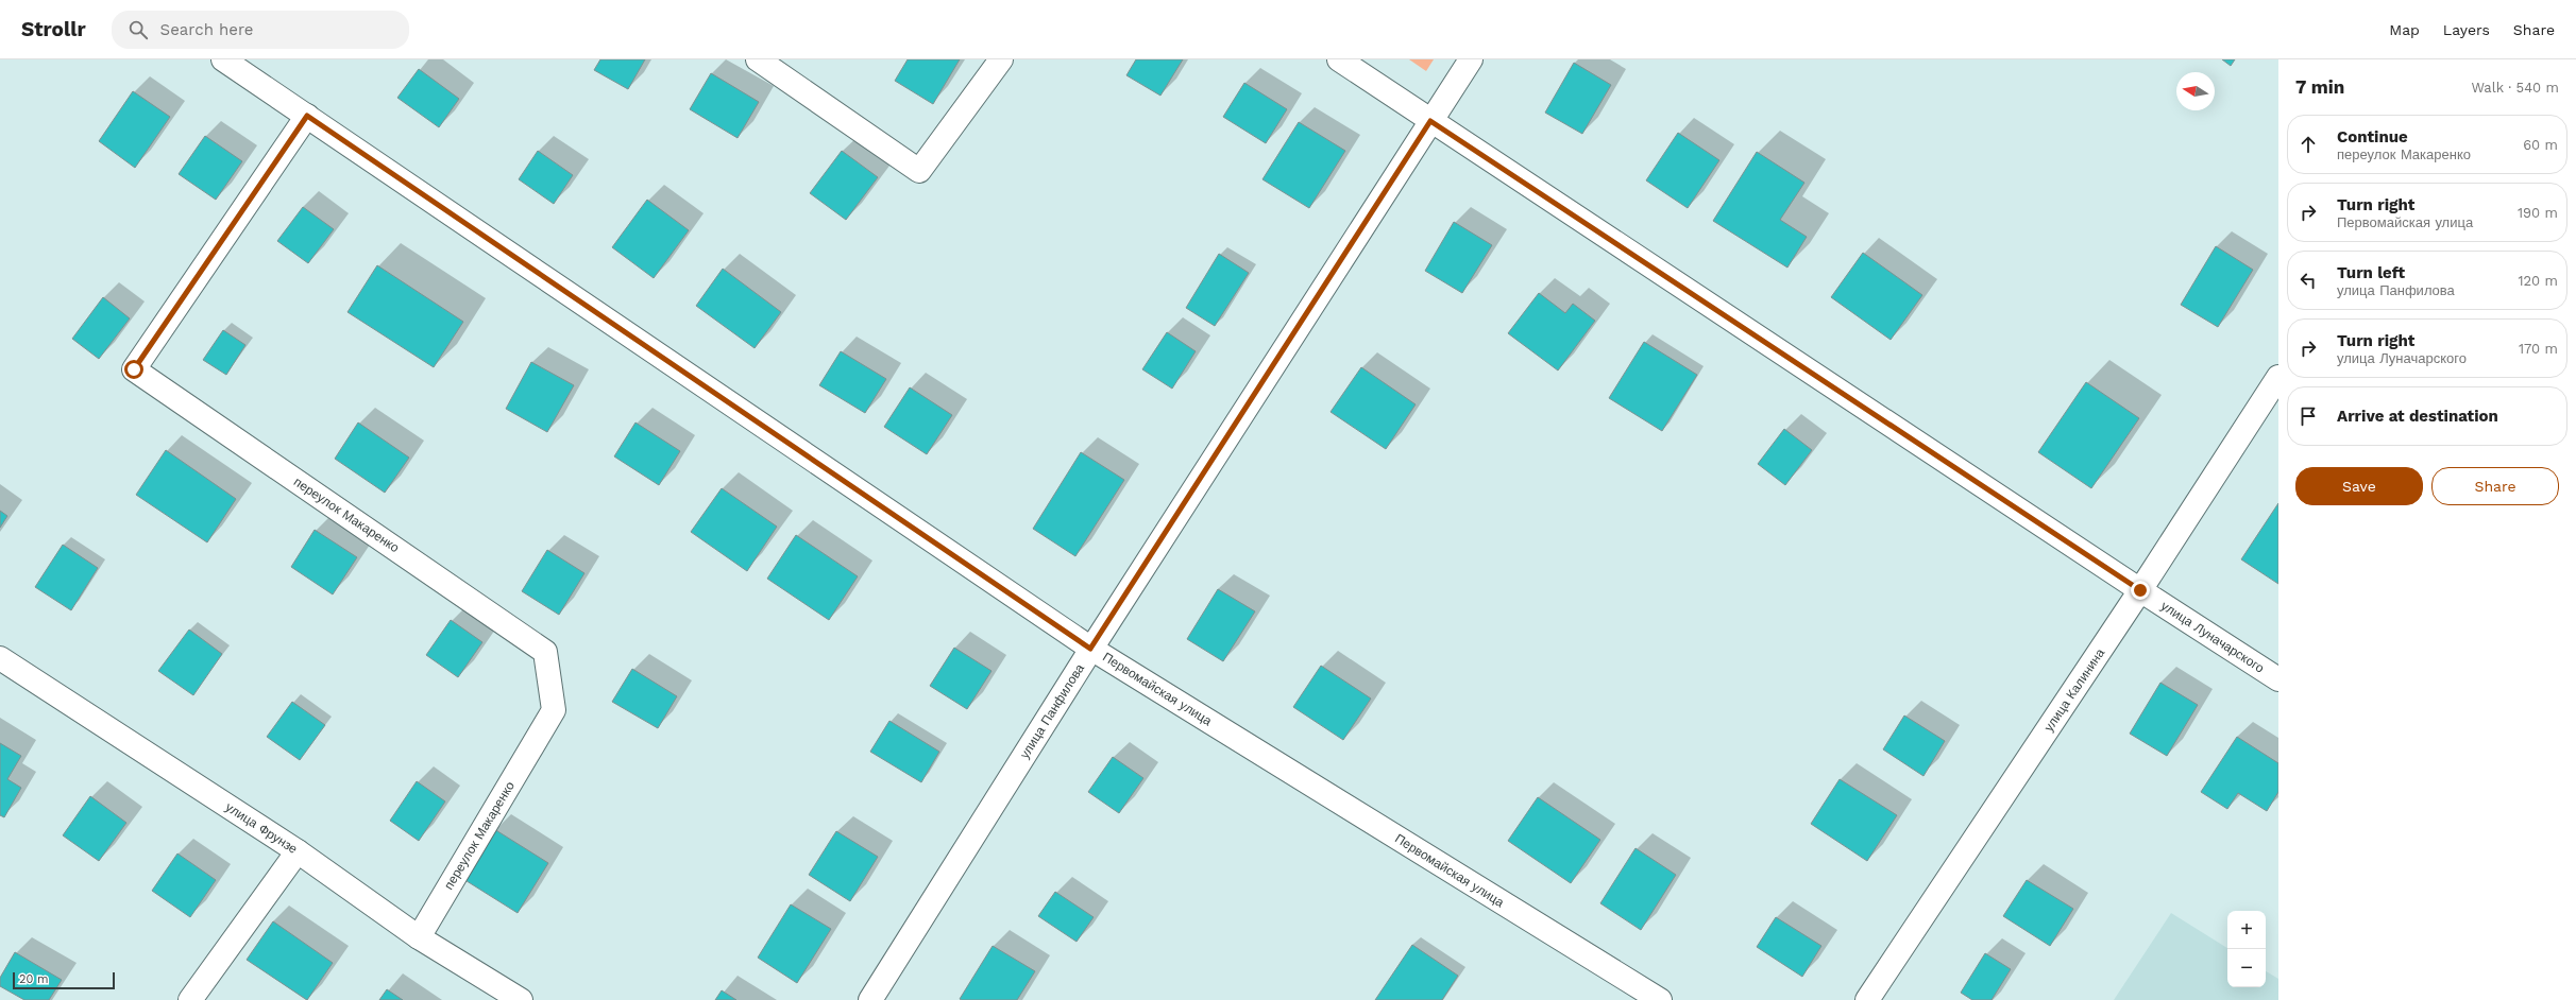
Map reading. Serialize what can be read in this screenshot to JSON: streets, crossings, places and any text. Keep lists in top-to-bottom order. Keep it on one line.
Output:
{"streets":{"street":["переулок Макаренко","улица Луначарского","Первомайская улица","улица Калинина","улица Панфилова","улица Фрунзе"]},"crossings":[["переулок Макаренко","Первомайская улица"],["переулок Макаренко","улица Фрунзе"],["улица Луначарского","улица Калинина"],["улица Луначарского","улица Панфилова"],["Первомайская улица","улица Панфилова"]],"scale_bar":"20 m","north":"left","page":{"header":"Strollr","search":"Search here","nav":["Map","Layers","Share"],"heading":["7 min","Walk · 540 m"],"list":[["Continue","переулок Макаренко","60 m"],["Turn right","Первомайская улица","190 m"],["Turn left","улица Панфилова","120 m"],["Turn right","улица Луначарского","170 m"],"Arrive at destination"],"buttons":["Save","Share"],"map_buttons":["+","−"],"scale":"20 m"}}
